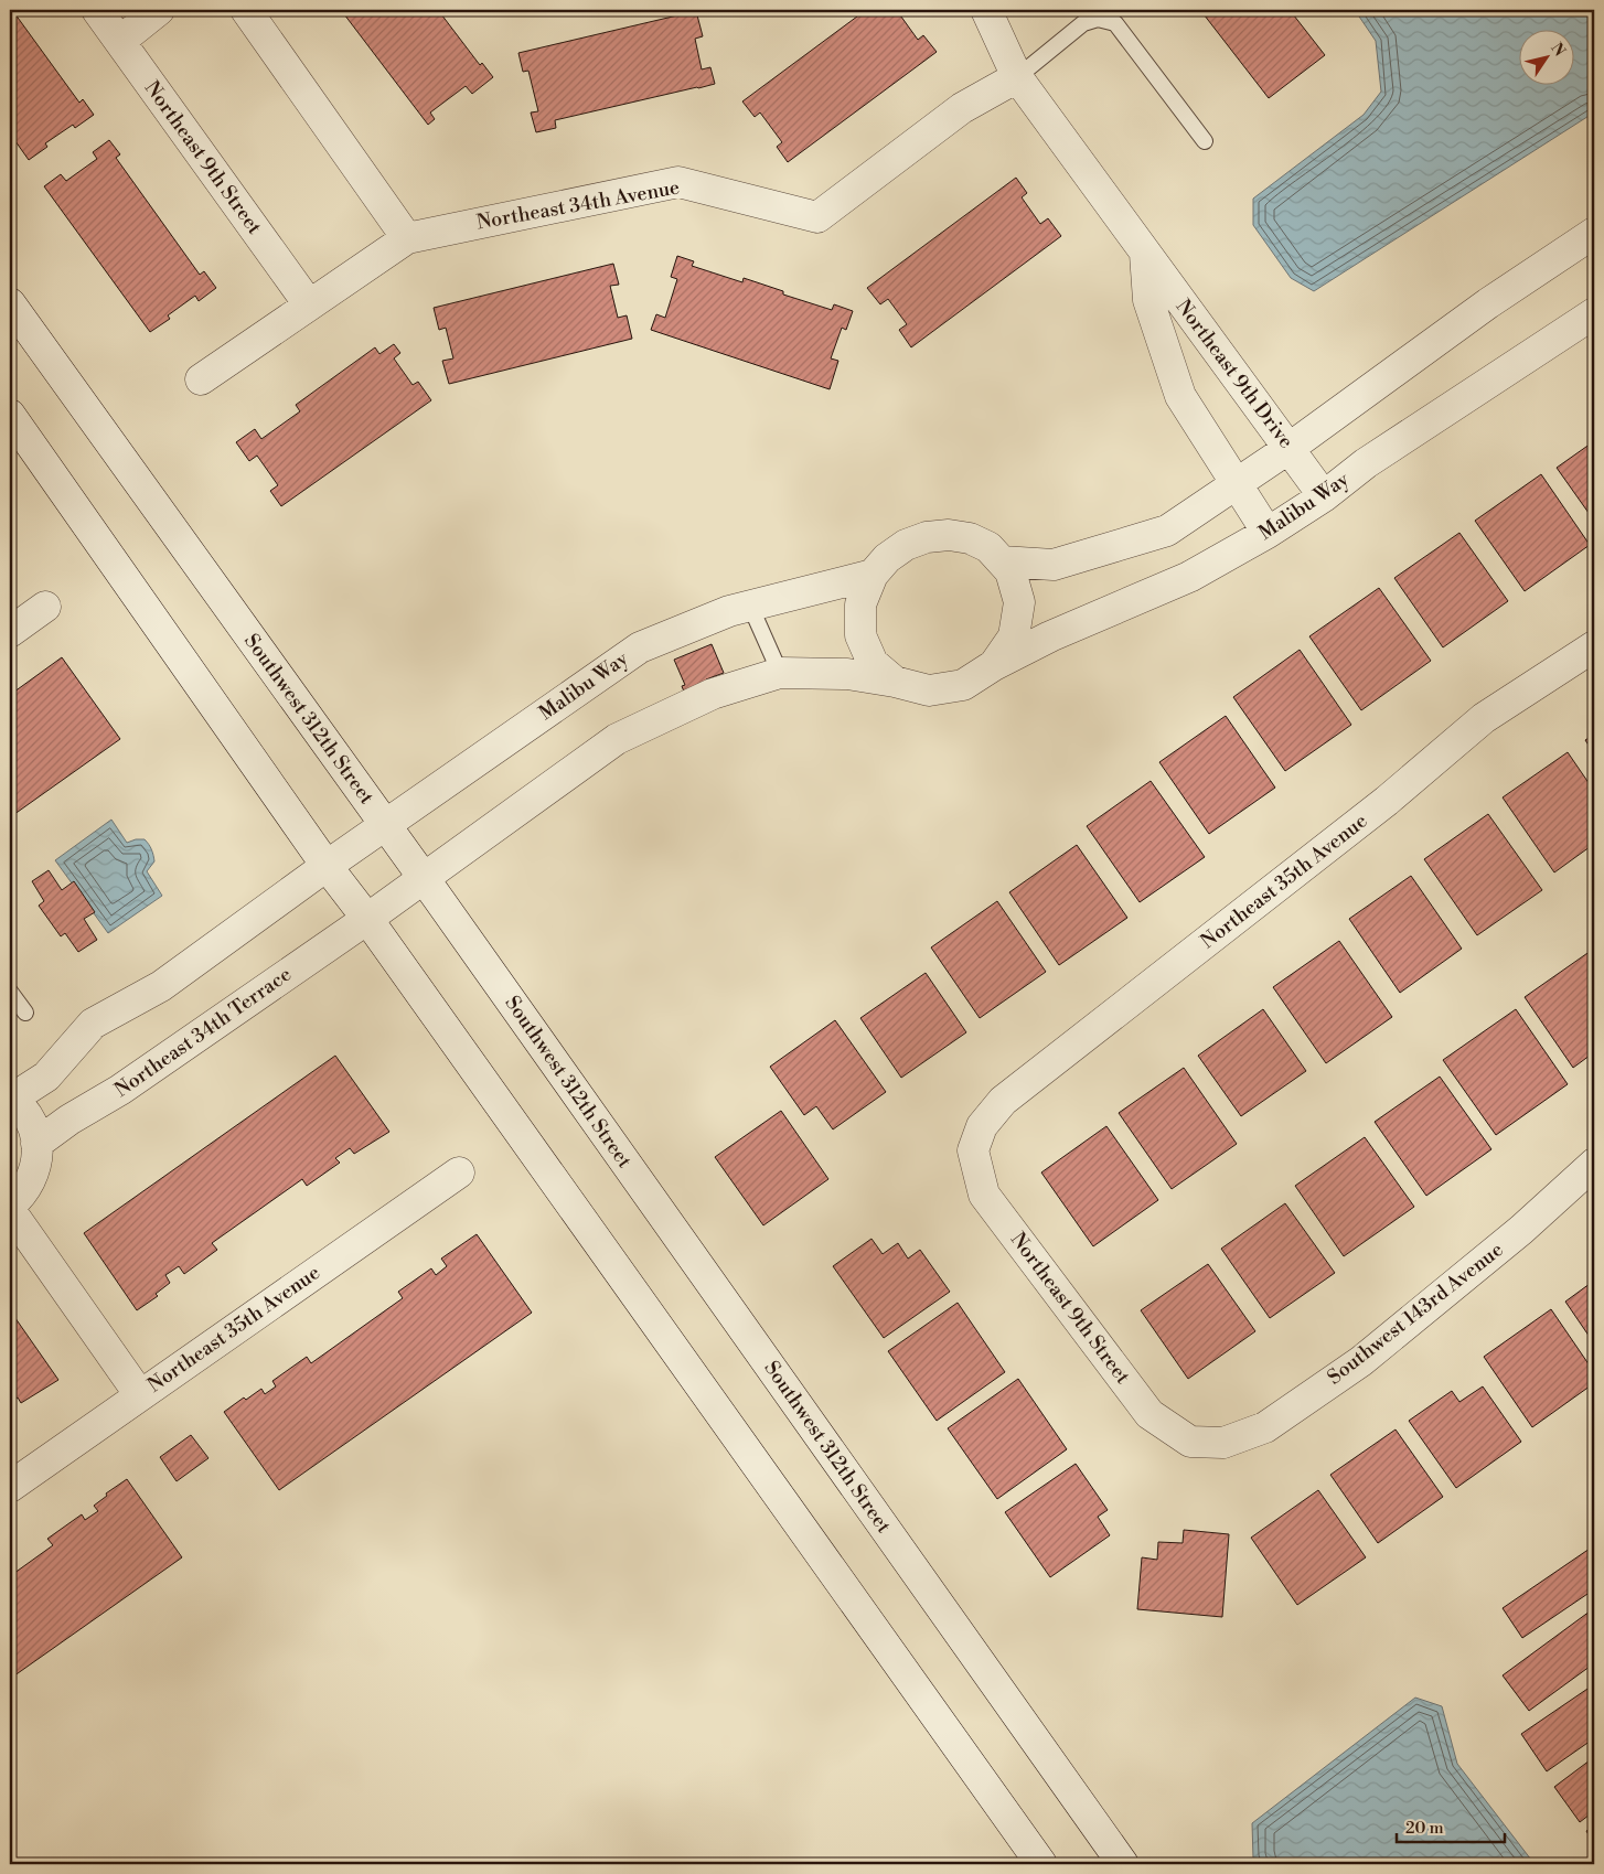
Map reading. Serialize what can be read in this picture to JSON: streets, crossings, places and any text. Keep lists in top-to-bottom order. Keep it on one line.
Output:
{"streets":{"street":["Northeast 9th Street","Northeast 34th Avenue","Northeast 9th Drive","Malibu Way","Southwest 312th Street","Northeast 35th Avenue","Northeast 34th Terrace","Southwest 143rd Avenue"]},"crossings":[["Northeast 9th Street","Northeast 34th Avenue"],["Northeast 9th Street","Northeast 35th Avenue"],["Northeast 9th Street","Southwest 143rd Avenue"],["Northeast 34th Avenue","Northeast 9th Drive"],["Northeast 9th Drive","Malibu Way"],["Malibu Way","Southwest 312th Street"],["Malibu Way","Northeast 34th Terrace"]],"scale_bar":"20 m","north":"top right"}
